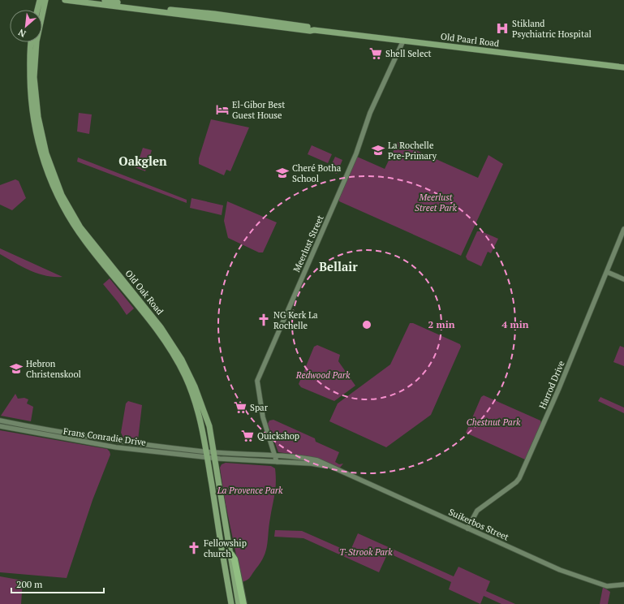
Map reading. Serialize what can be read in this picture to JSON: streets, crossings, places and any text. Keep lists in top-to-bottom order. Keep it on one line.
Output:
{"streets":{"main road":["Old Paarl Road","Old Oak Road"],"street":["Meerlust Street","Harrod Drive","Frans Conradie Drive","Suikerbos Street"]},"crossings":[["Old Paarl Road","Meerlust Street"],["Meerlust Street","Suikerbos Street"],["Old Oak Road","Frans Conradie Drive"],["Old Oak Road","Suikerbos Street"],["Harrod Drive","Suikerbos Street"],["Frans Conradie Drive","Suikerbos Street"]],"districts":["Oakglen","Bellair"],"parks":["Meerlust Street Park","Redwood Park","Chestnut Park","La Provence Park","T-Strook Park"],"places":{"hospital":["Stikland Psychiatric Hospital"],"supermarket":["Shell Select","Spar","Quickshop"],"hotel":["El-Gibor Best Guest House"],"school or university":["La Rochelle Pre-Primary","Cheré Botha School","Hebron Christenskool"],"church":["NG Kerk La Rochelle","Fellowship church"]},"scale_bar":"200 m","north":"bottom left","rings":["2 min","4 min"]}
